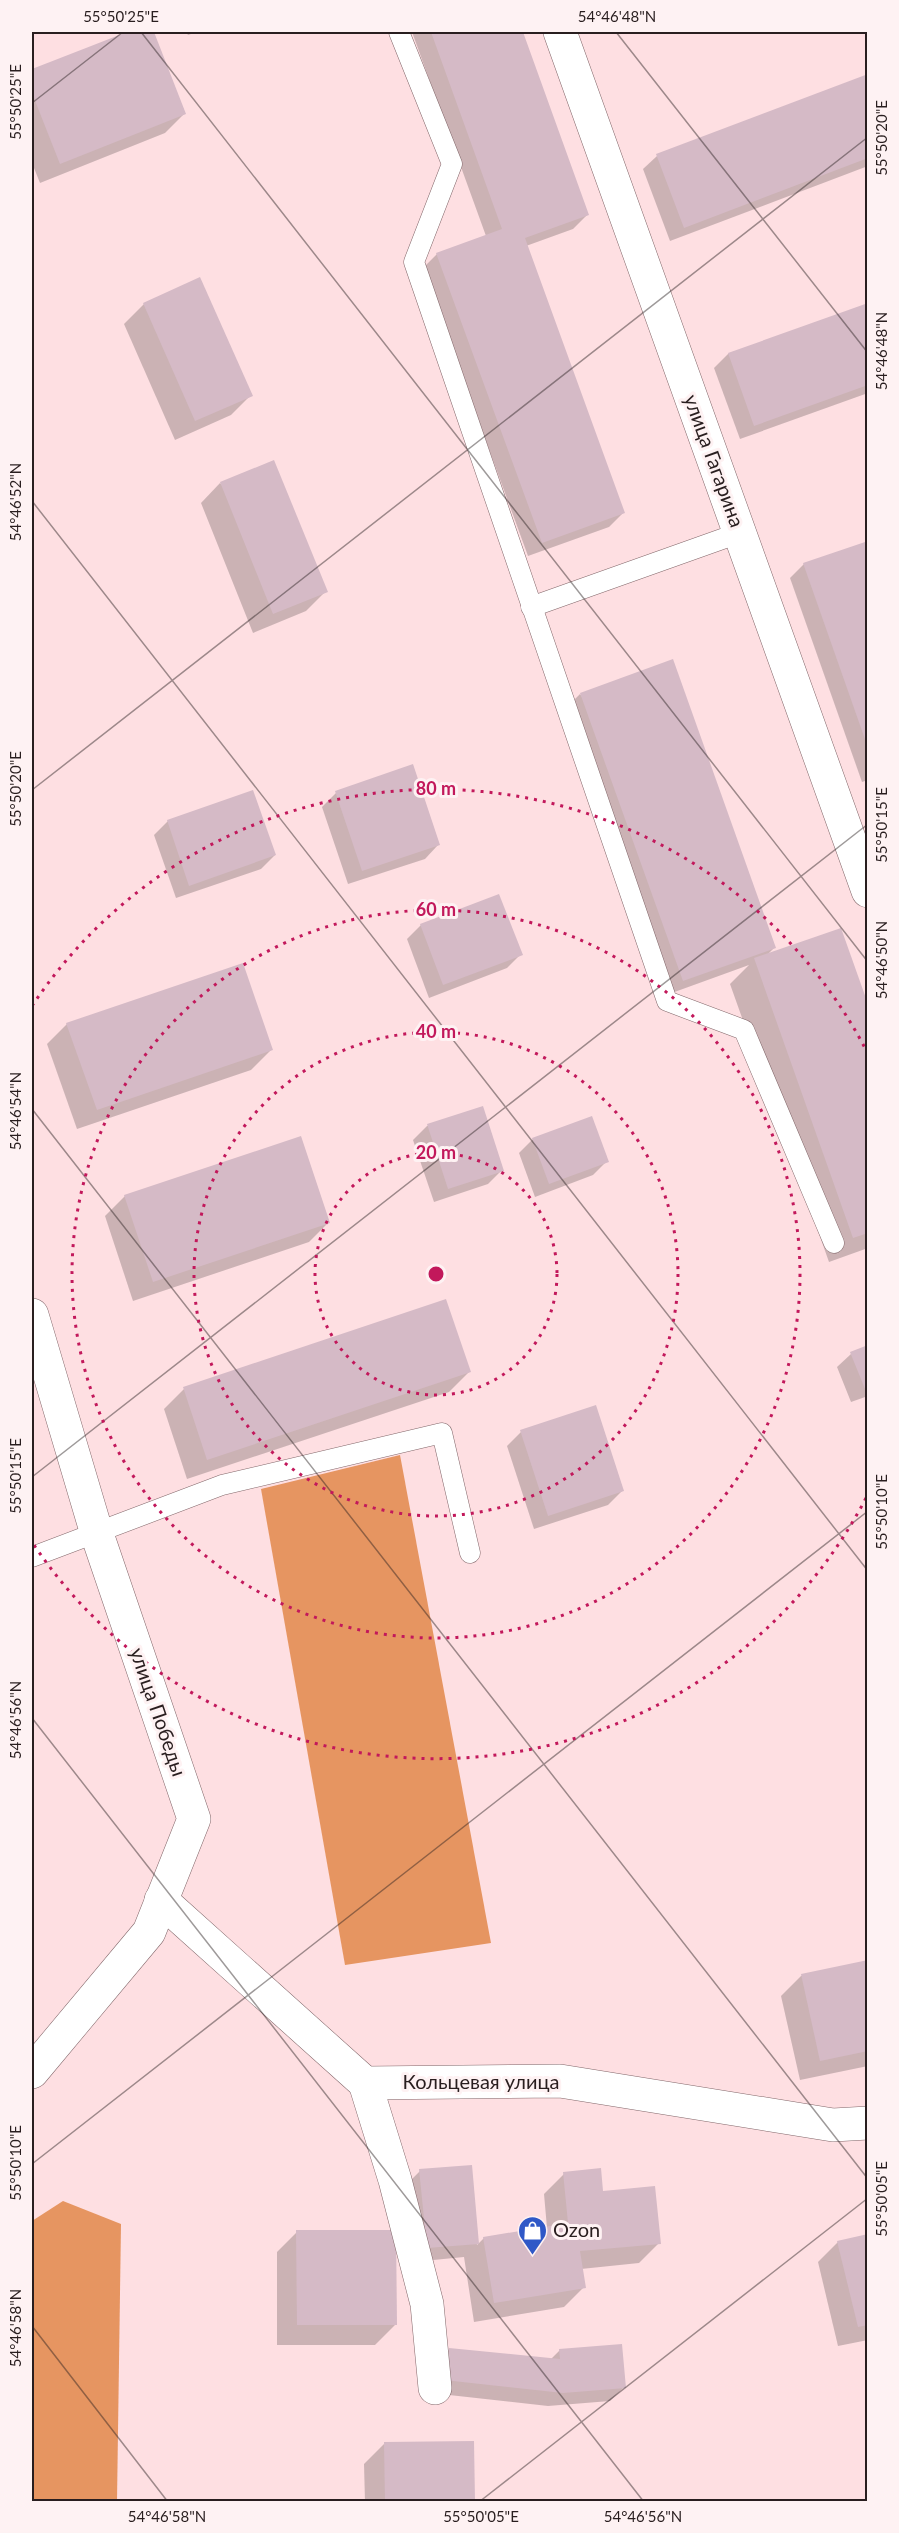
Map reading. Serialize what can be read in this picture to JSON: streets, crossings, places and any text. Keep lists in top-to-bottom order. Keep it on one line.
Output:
{"streets":{"street":["улица Гагарина","улица Победы","Кольцевая улица"]},"places":{"shop":["Ozon"]},"coordinates":["55°50'25\"E","54°46'48\"N","55°50'20\"E","54°46'52\"N","55°50'15\"E","54°46'50\"N","54°46'54\"N","55°50'10\"E","54°46'56\"N","55°50'05\"E","54°46'58\"N"],"rings":["80 m","60 m","40 m","20 m"]}
